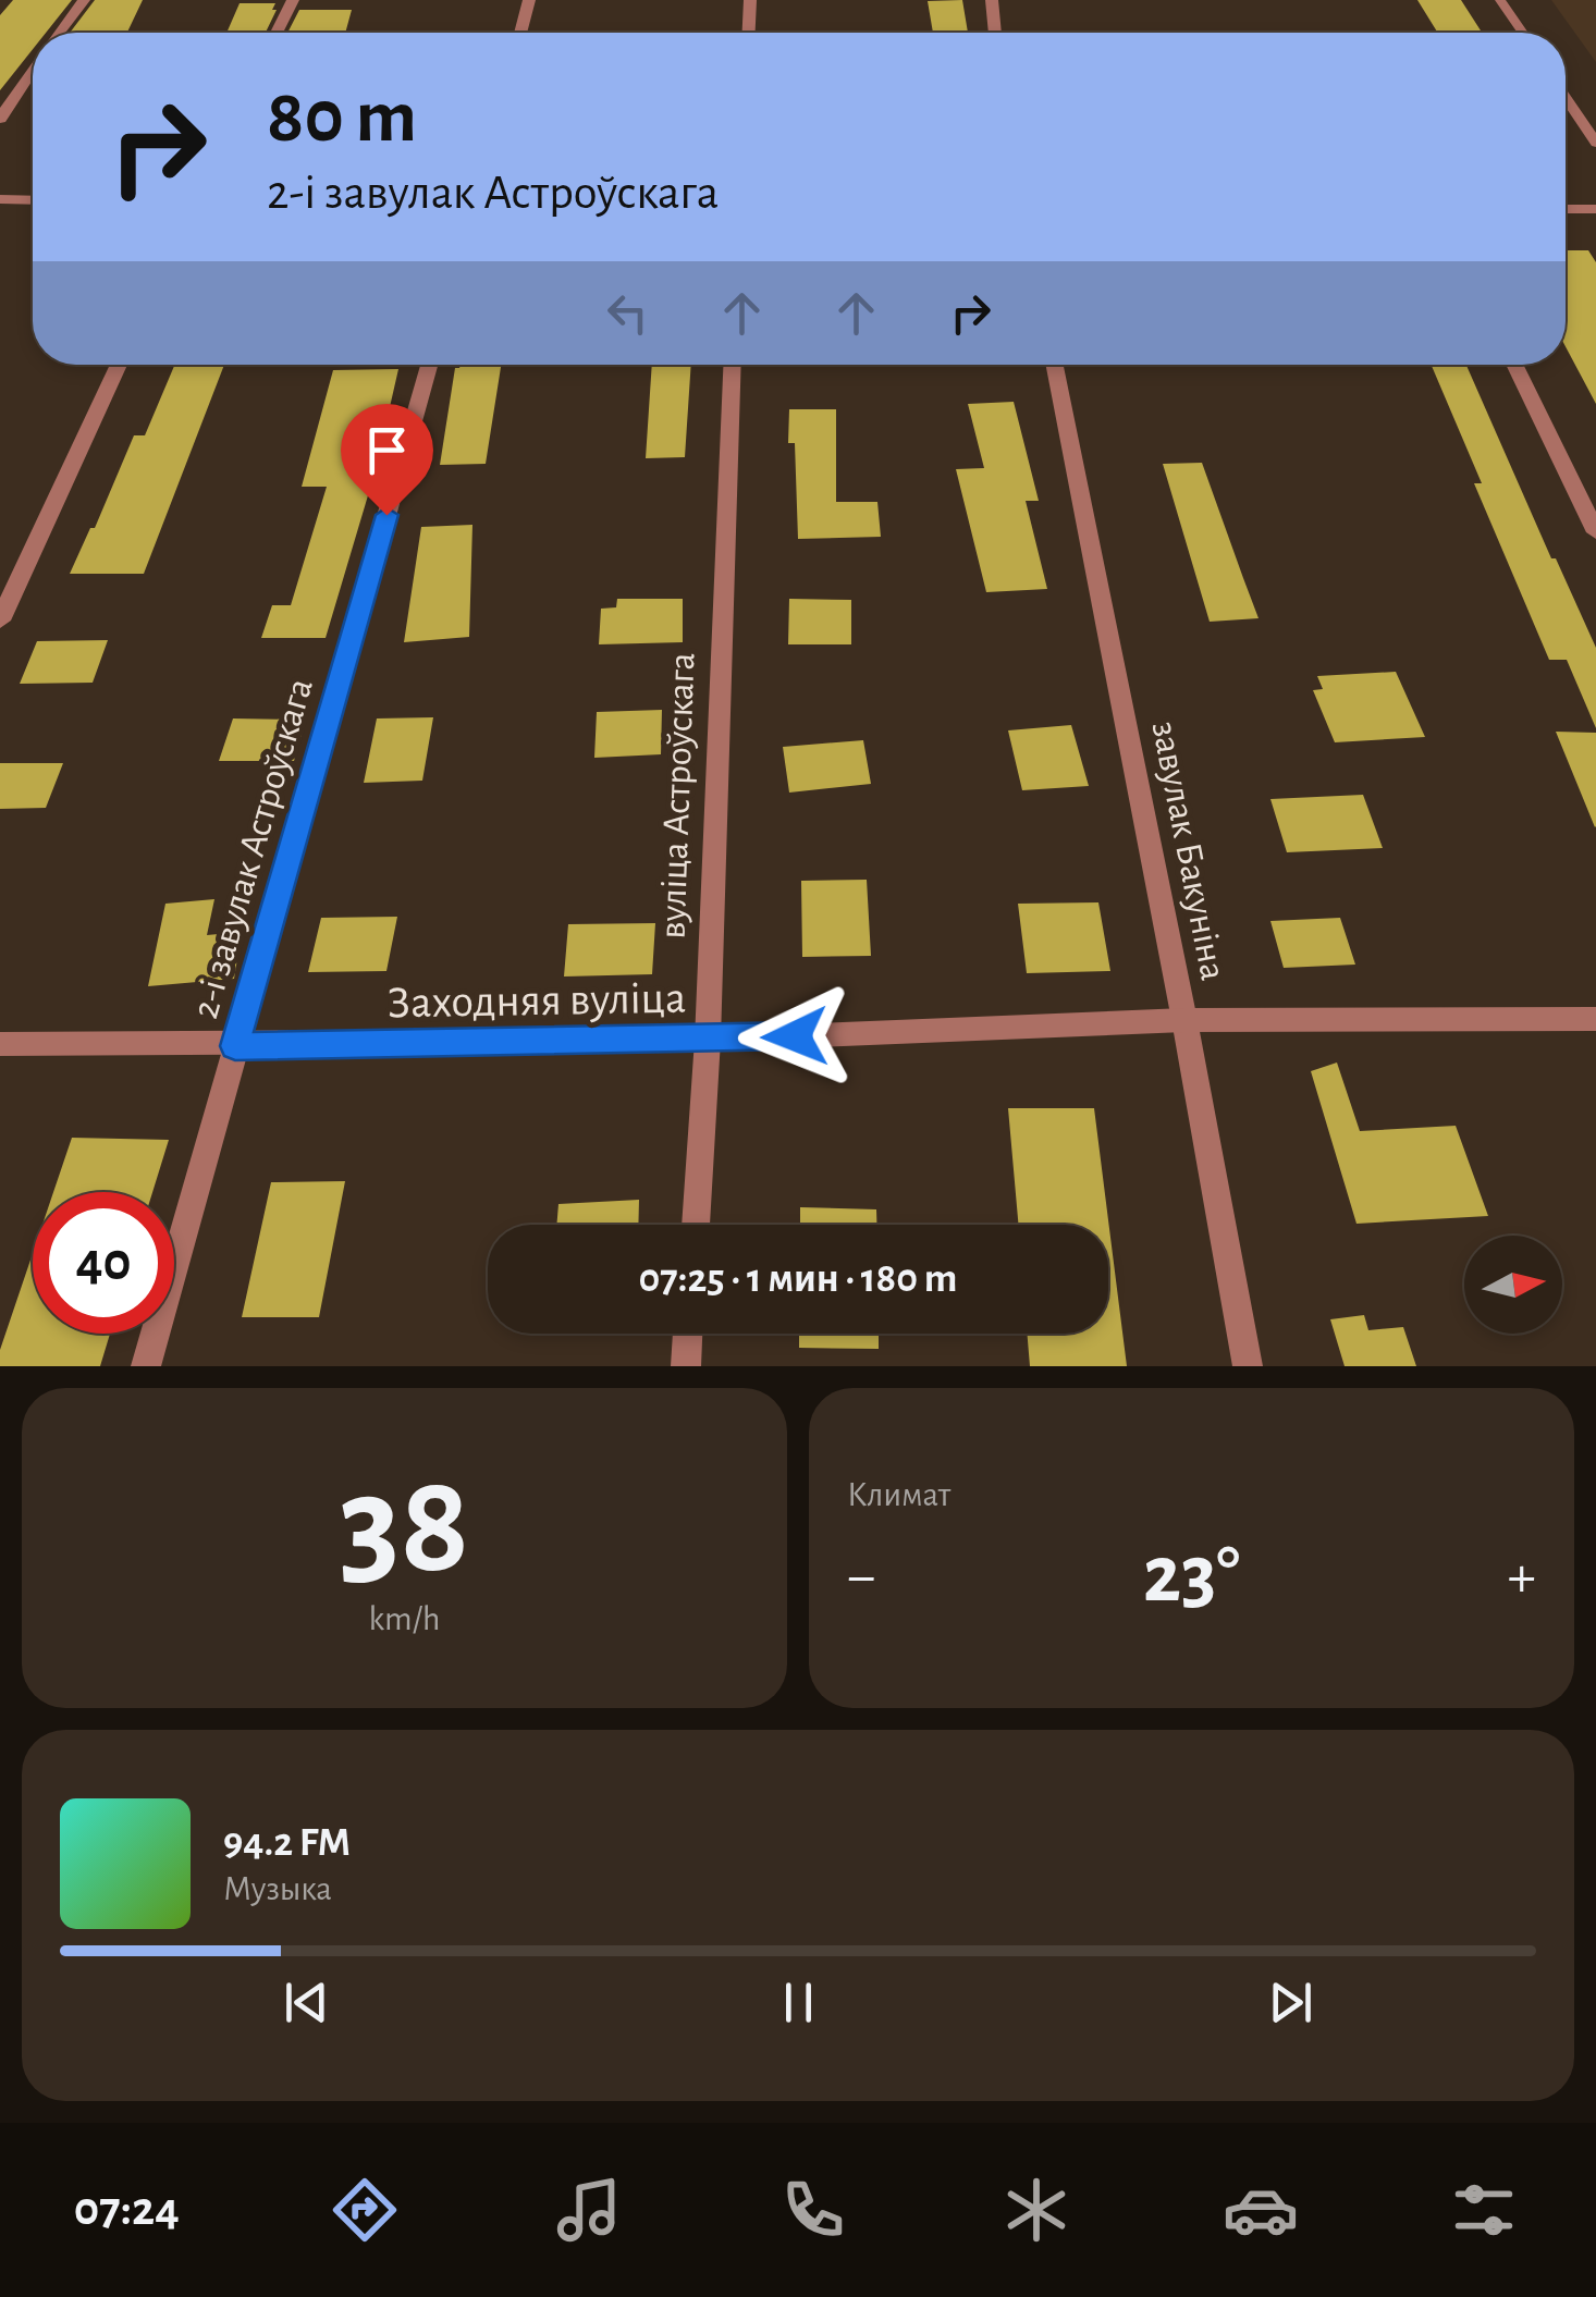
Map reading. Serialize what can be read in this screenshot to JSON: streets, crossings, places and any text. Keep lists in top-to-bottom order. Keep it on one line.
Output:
{"streets":{"street":["вуліца Астроўскага","2-і завулак Астроўскага","завулак Бакуніна","Заходняя вуліца"]},"crossings":[["вуліца Астроўскага","Заходняя вуліца"],["2-і завулак Астроўскага","Заходняя вуліца"],["завулак Бакуніна","Заходняя вуліца"]],"north":"right","page":{"turn":["80 m","2-і завулак Астроўскага"],"limit":"40","trip":"07:25 · 1 мин · 180 m","tile":[["38","km/h"],"Климат"],"heat":["−","23°","+"],"song":["94.2 FM","Музыка"],"tabs":"07:24"}}
